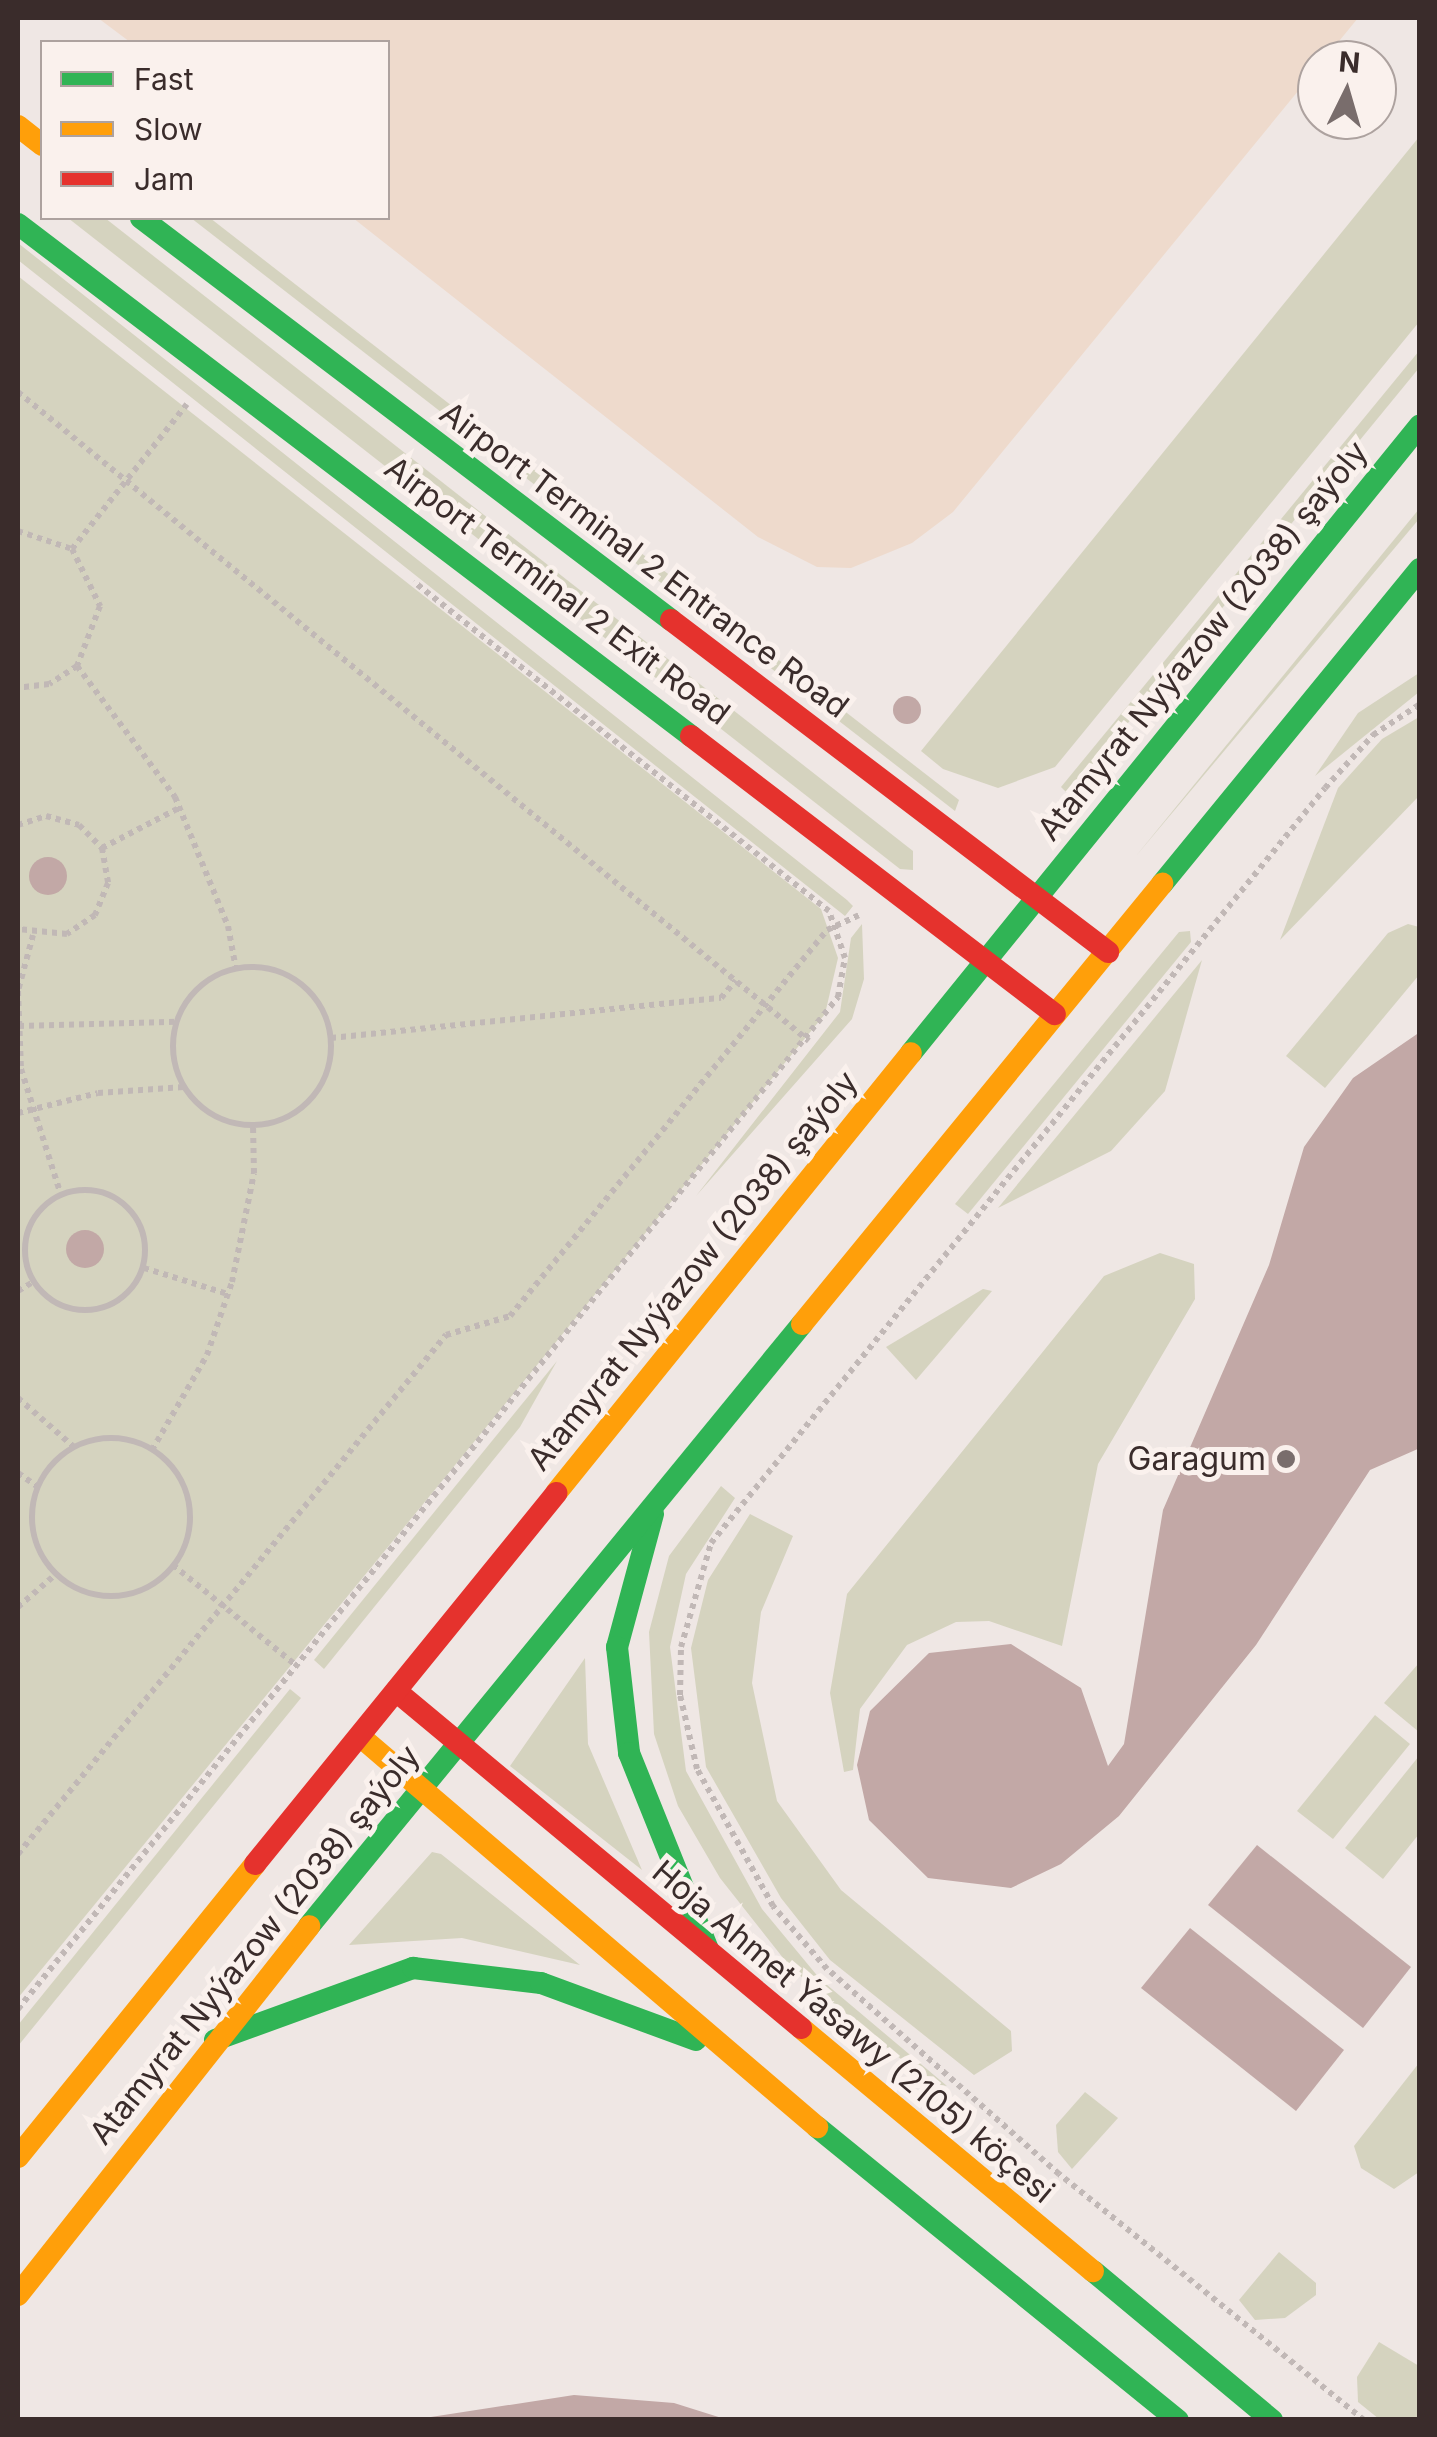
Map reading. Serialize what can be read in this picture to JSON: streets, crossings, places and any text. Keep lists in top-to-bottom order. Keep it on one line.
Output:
{"streets":{"main road":["Airport Terminal 2 Entrance Road","Airport Terminal 2 Exit Road","Atamyrat Nyýazow (2038) şaýoly","Hoja Ahmet Ýasawy (2105) köçesi"]},"crossings":[["Airport Terminal 2 Entrance Road","Atamyrat Nyýazow (2038) şaýoly"],["Airport Terminal 2 Exit Road","Atamyrat Nyýazow (2038) şaýoly"],["Atamyrat Nyýazow (2038) şaýoly","Hoja Ahmet Ýasawy (2105) köçesi"]],"places":["Garagum"],"legend":["Fast","Slow","Jam"],"north":"top"}
